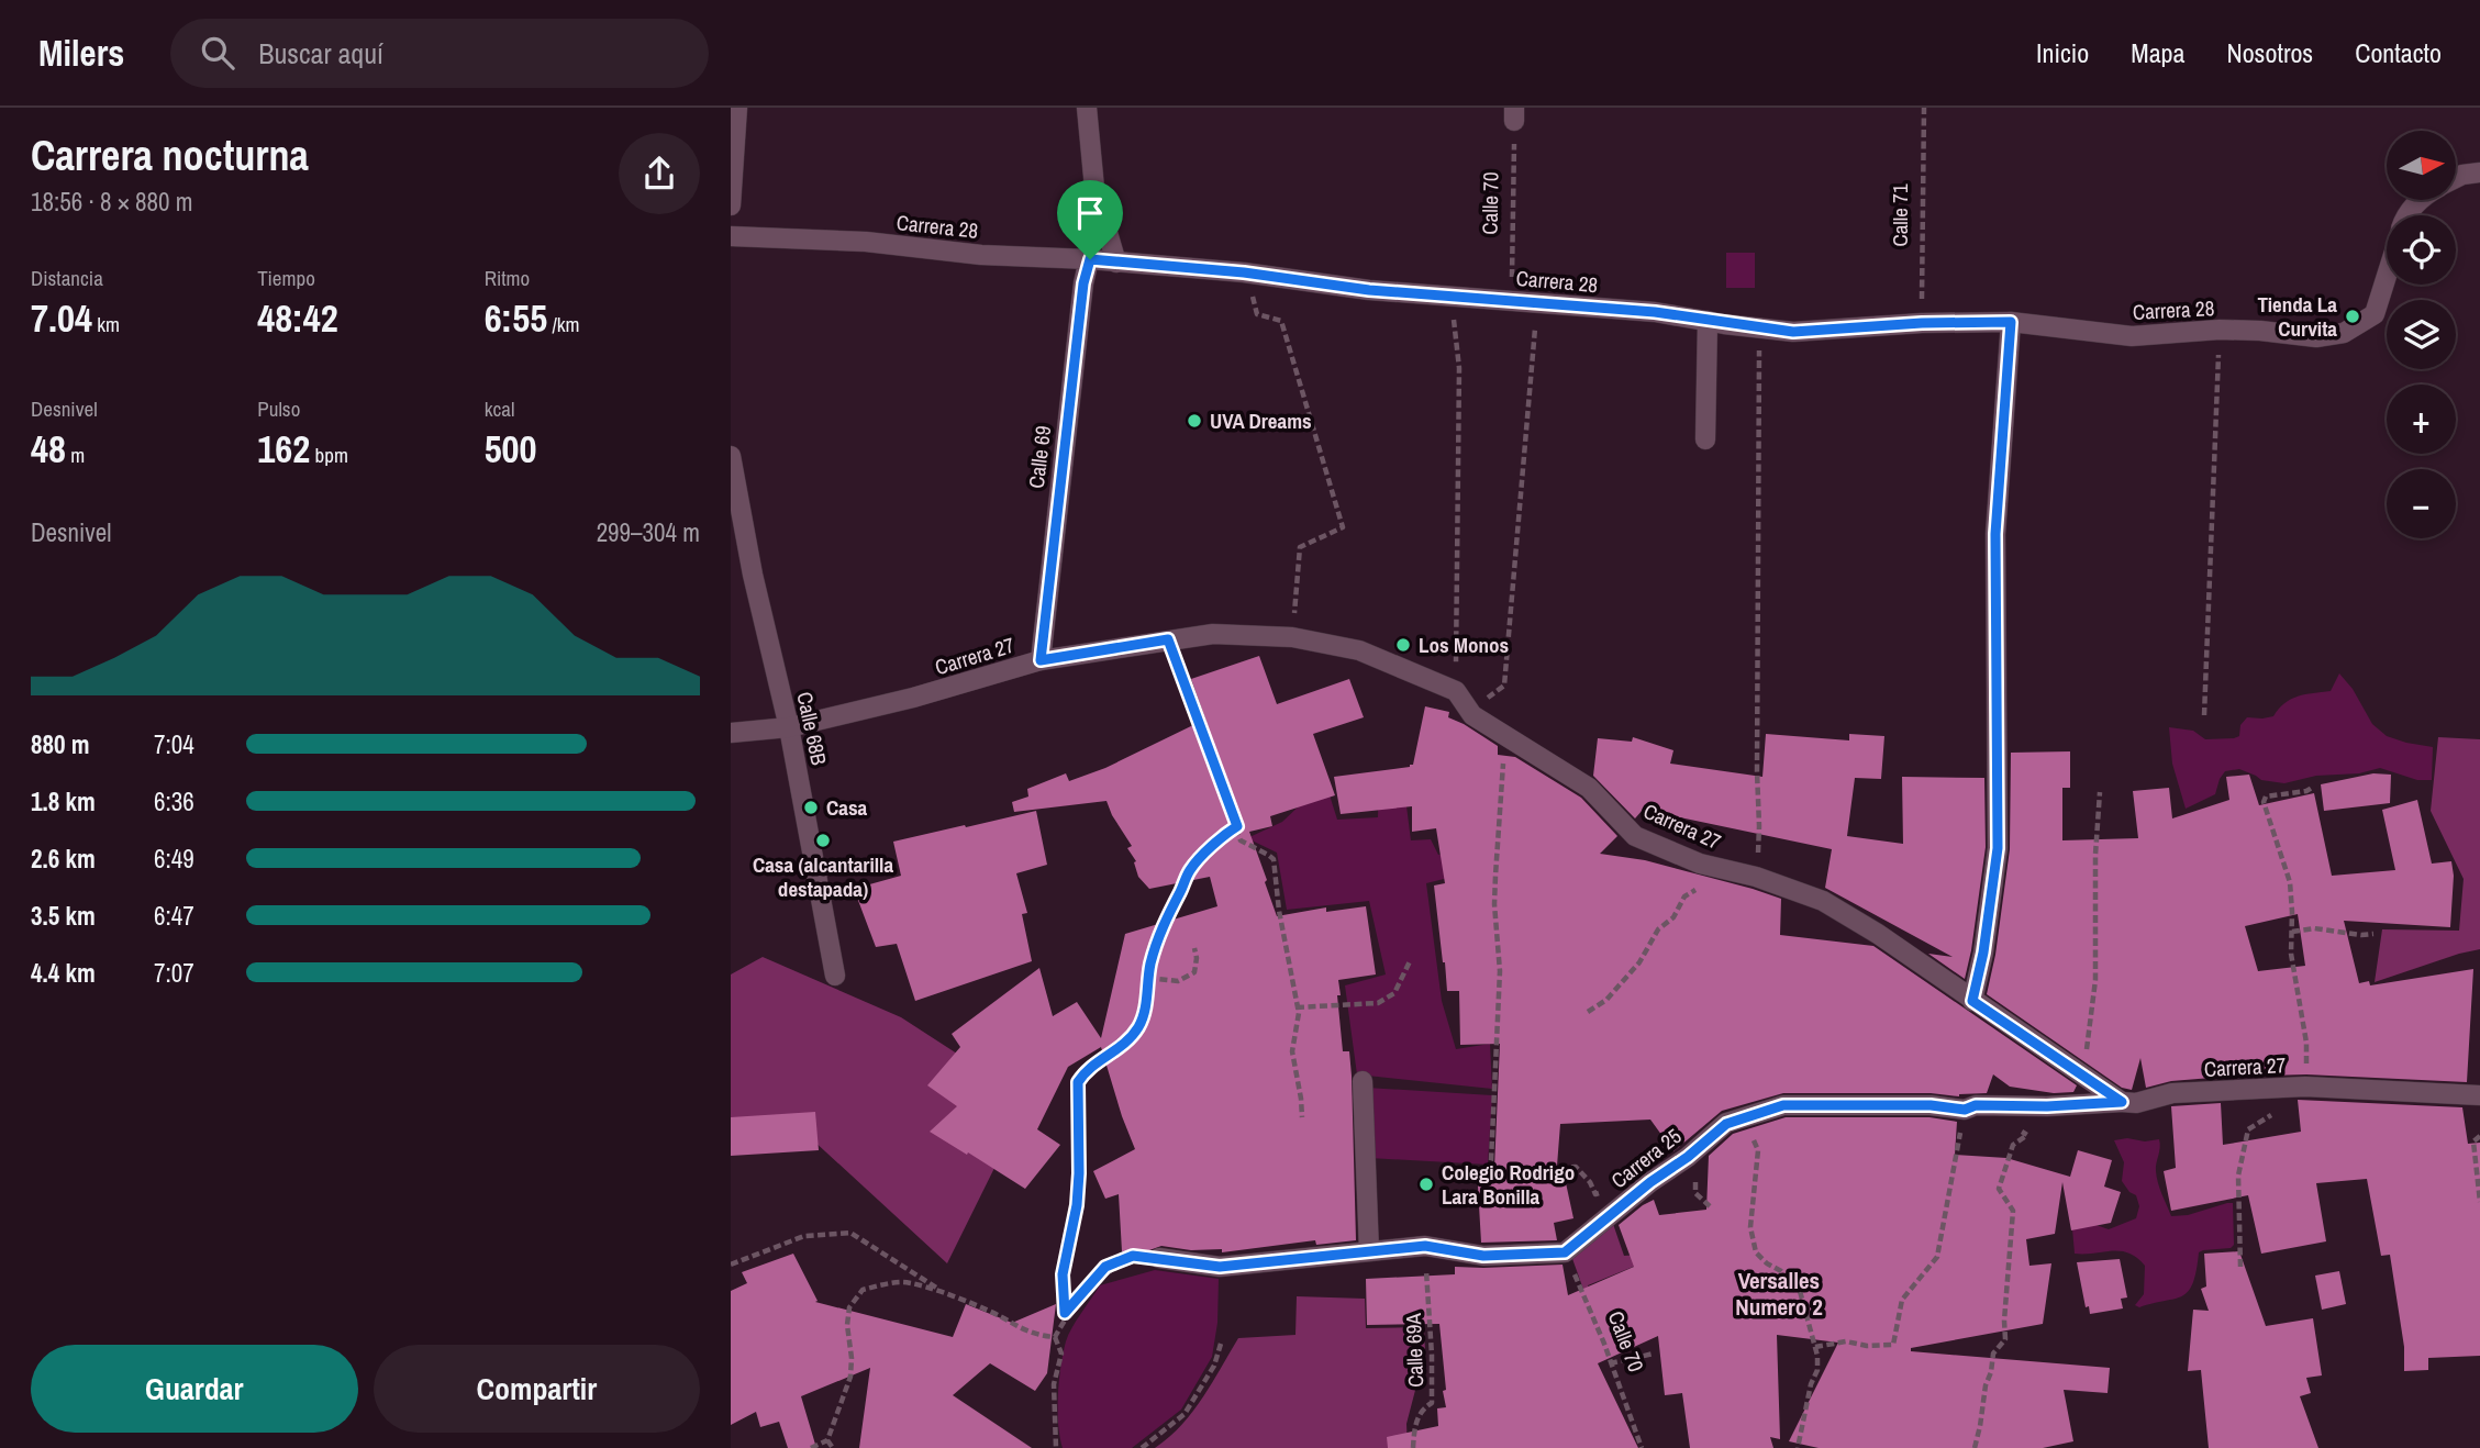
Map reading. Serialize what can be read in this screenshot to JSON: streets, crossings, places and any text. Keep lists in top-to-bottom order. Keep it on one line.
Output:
{"streets":{"street":["Carrera 28","Calle 69","Carrera 27","Calle 68B","Carrera 25"],"path":["Calle 70","Calle 71","Calle 69A"]},"crossings":[["Calle 70","Carrera 28"],["Calle 70","Carrera 25"],["Calle 71","Carrera 28"],["Carrera 28","Calle 69"],["Calle 69","Carrera 27"],["Carrera 27","Calle 68B"],["Carrera 27","Carrera 25"]],"districts":["Versalles Numero 2"],"places":["Tienda La Curvita","UVA Dreams","Los Monos","Casa","Casa (alcantarilla destapada)","Colegio Rodrigo Lara Bonilla"],"north":"right","page":{"header":"Milers","search":"Buscar aquí","nav":["Inicio","Mapa","Nosotros","Contacto"],"heading":["Carrera nocturna","18:56 · 8 × 880 m"],"map_buttons":["+","−"],"stats":[["Distancia","7.04 km"],["Tiempo","48:42"],["Ritmo","6:55 /km"],["Desnivel","48 m"],["Pulso","162 bpm"],["kcal","500"]],"chart":["Desnivel","299–304 m"],"list":[{"name":"880 m","note":"7:04"},{"name":"1.8 km","note":"6:36"},{"name":"2.6 km","note":"6:49"},{"name":"3.5 km","note":"6:47"},{"name":"4.4 km","note":"7:07"}],"buttons":["Guardar","Compartir"]}}
